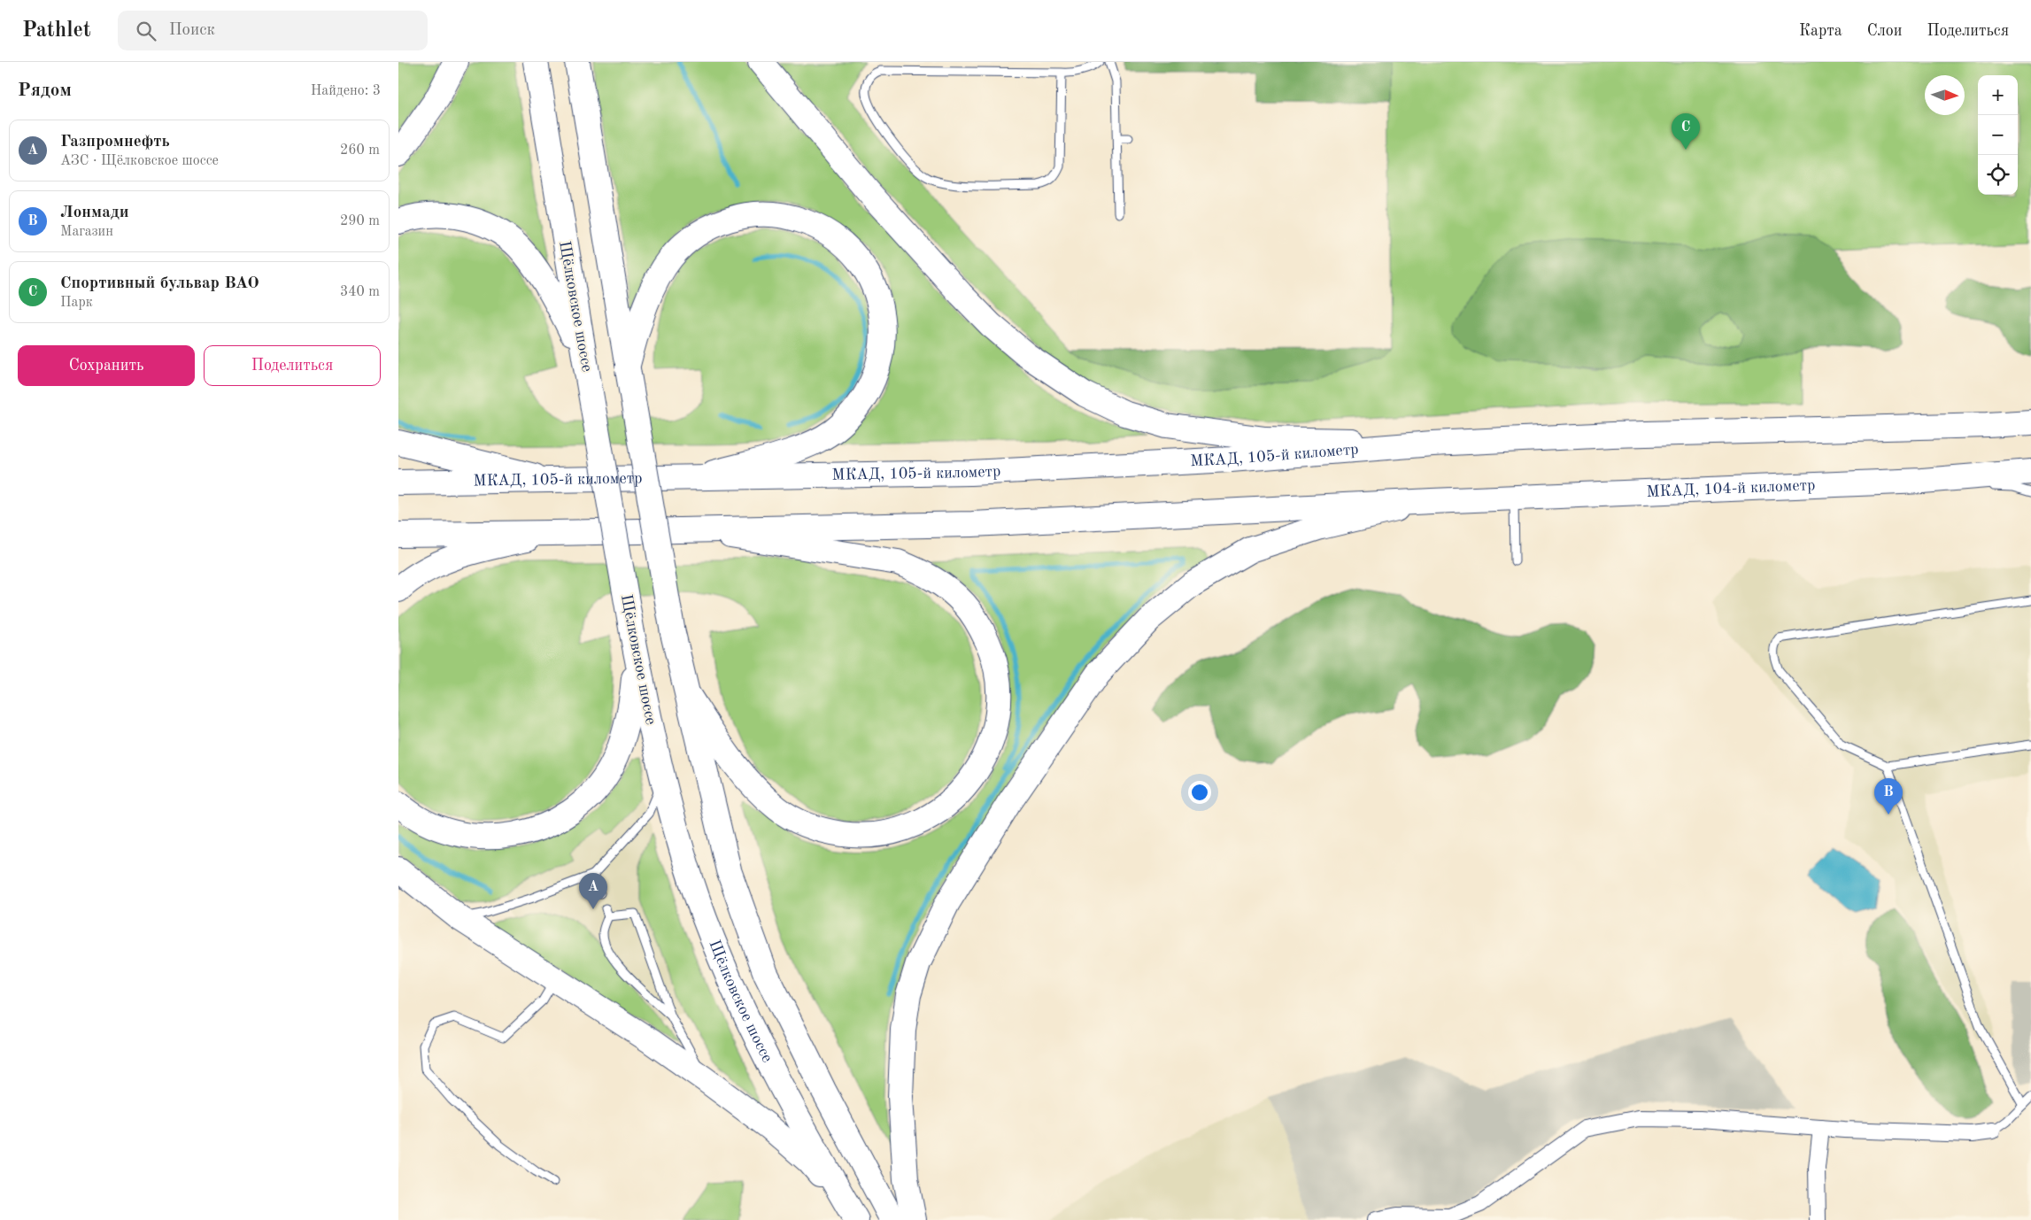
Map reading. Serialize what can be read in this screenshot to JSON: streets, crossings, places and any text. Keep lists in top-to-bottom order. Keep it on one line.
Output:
{"streets":{"main road":["Щёлковское шоссе","МКАД, 105-й километр","МКАД, 104-й километр"]},"north":"right","page":{"header":"Pathlet","search":"Поиск","nav":["Карта","Слои","Поделиться"],"heading":["Рядом","Найдено: 3"],"map_buttons":["+","−"],"pins":["C","B","A"],"list":[{"mark":"A","name":"Газпромнефть","note":"АЗС · Щёлковское шоссе","value":"260 m"},{"mark":"B","name":"Лонмади","note":"Магазин","value":"290 m"},{"mark":"C","name":"Спортивный бульвар ВАО","note":"Парк","value":"340 m"}],"buttons":["Сохранить","Поделиться"]}}
